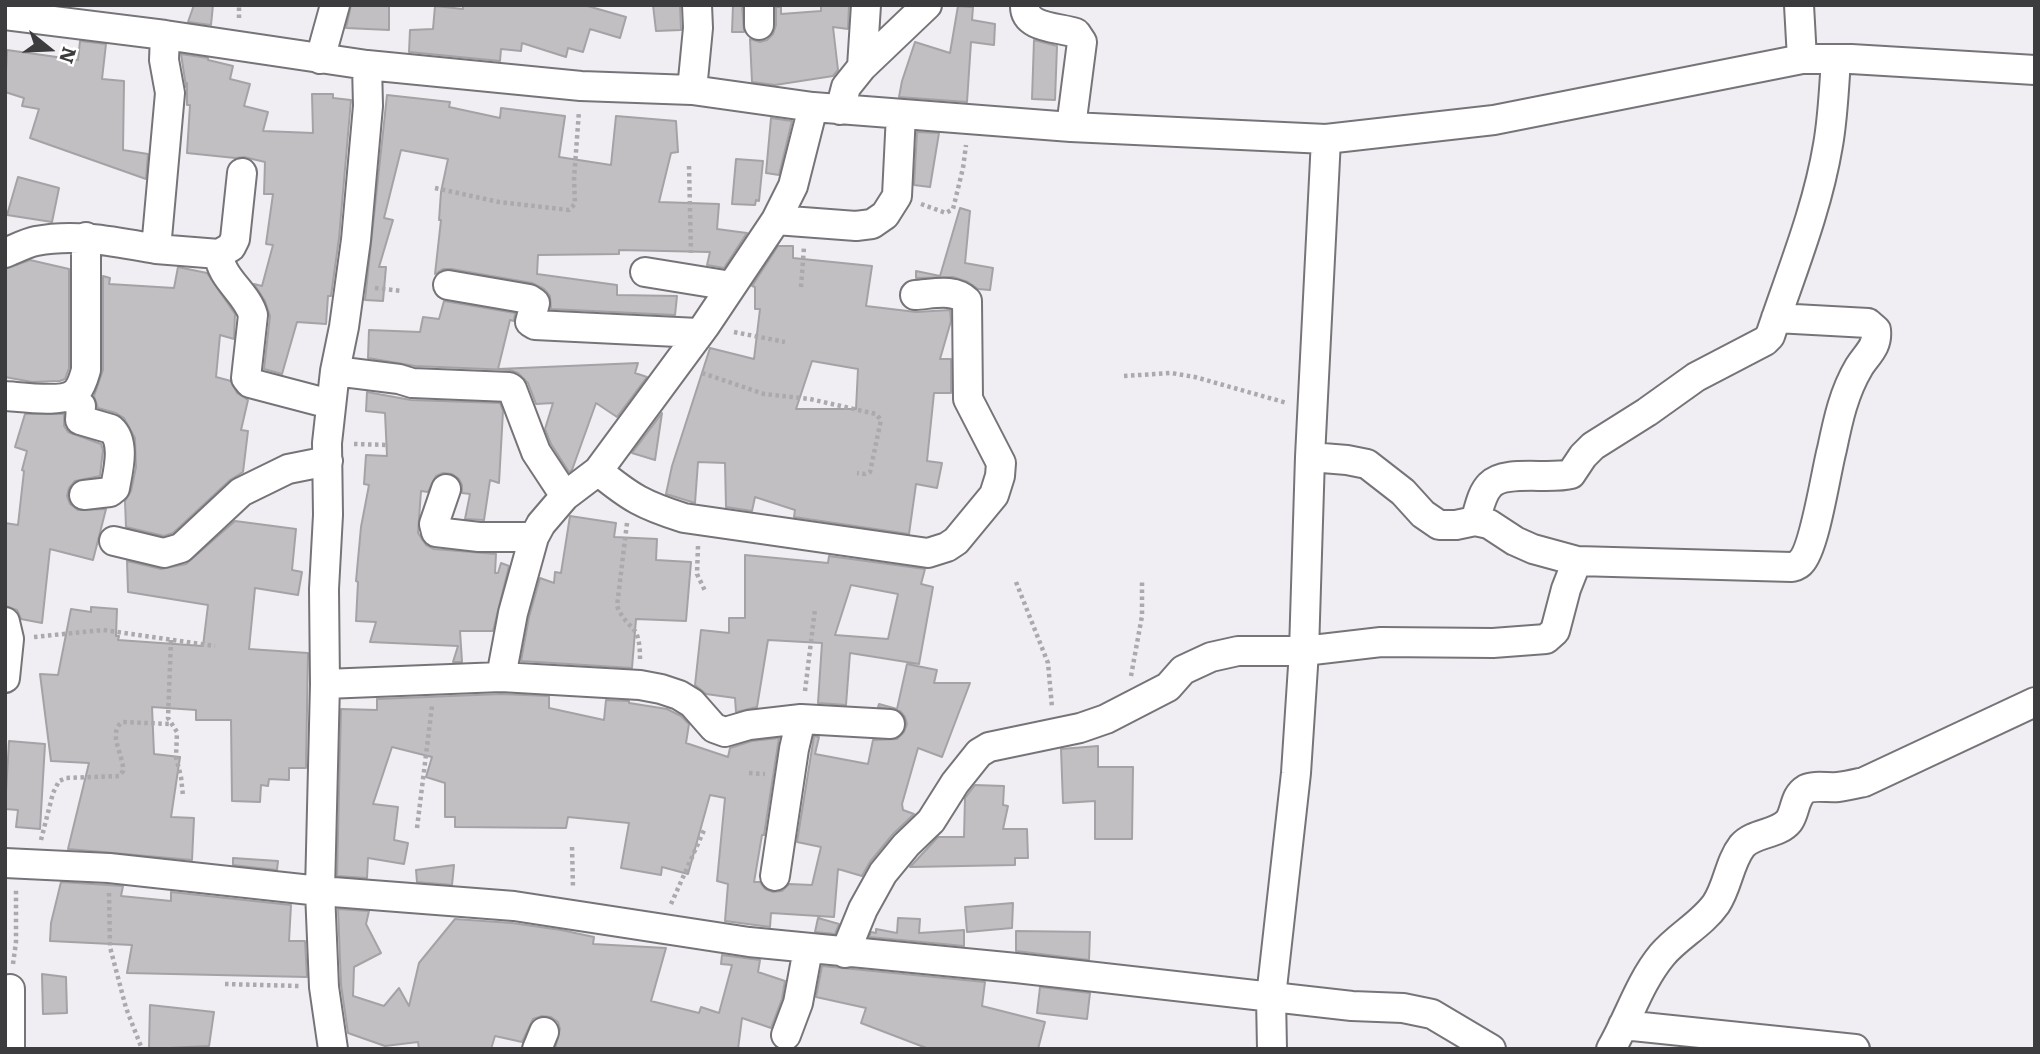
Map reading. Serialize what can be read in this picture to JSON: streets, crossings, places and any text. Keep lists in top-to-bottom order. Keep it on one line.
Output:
{"north":"right"}
